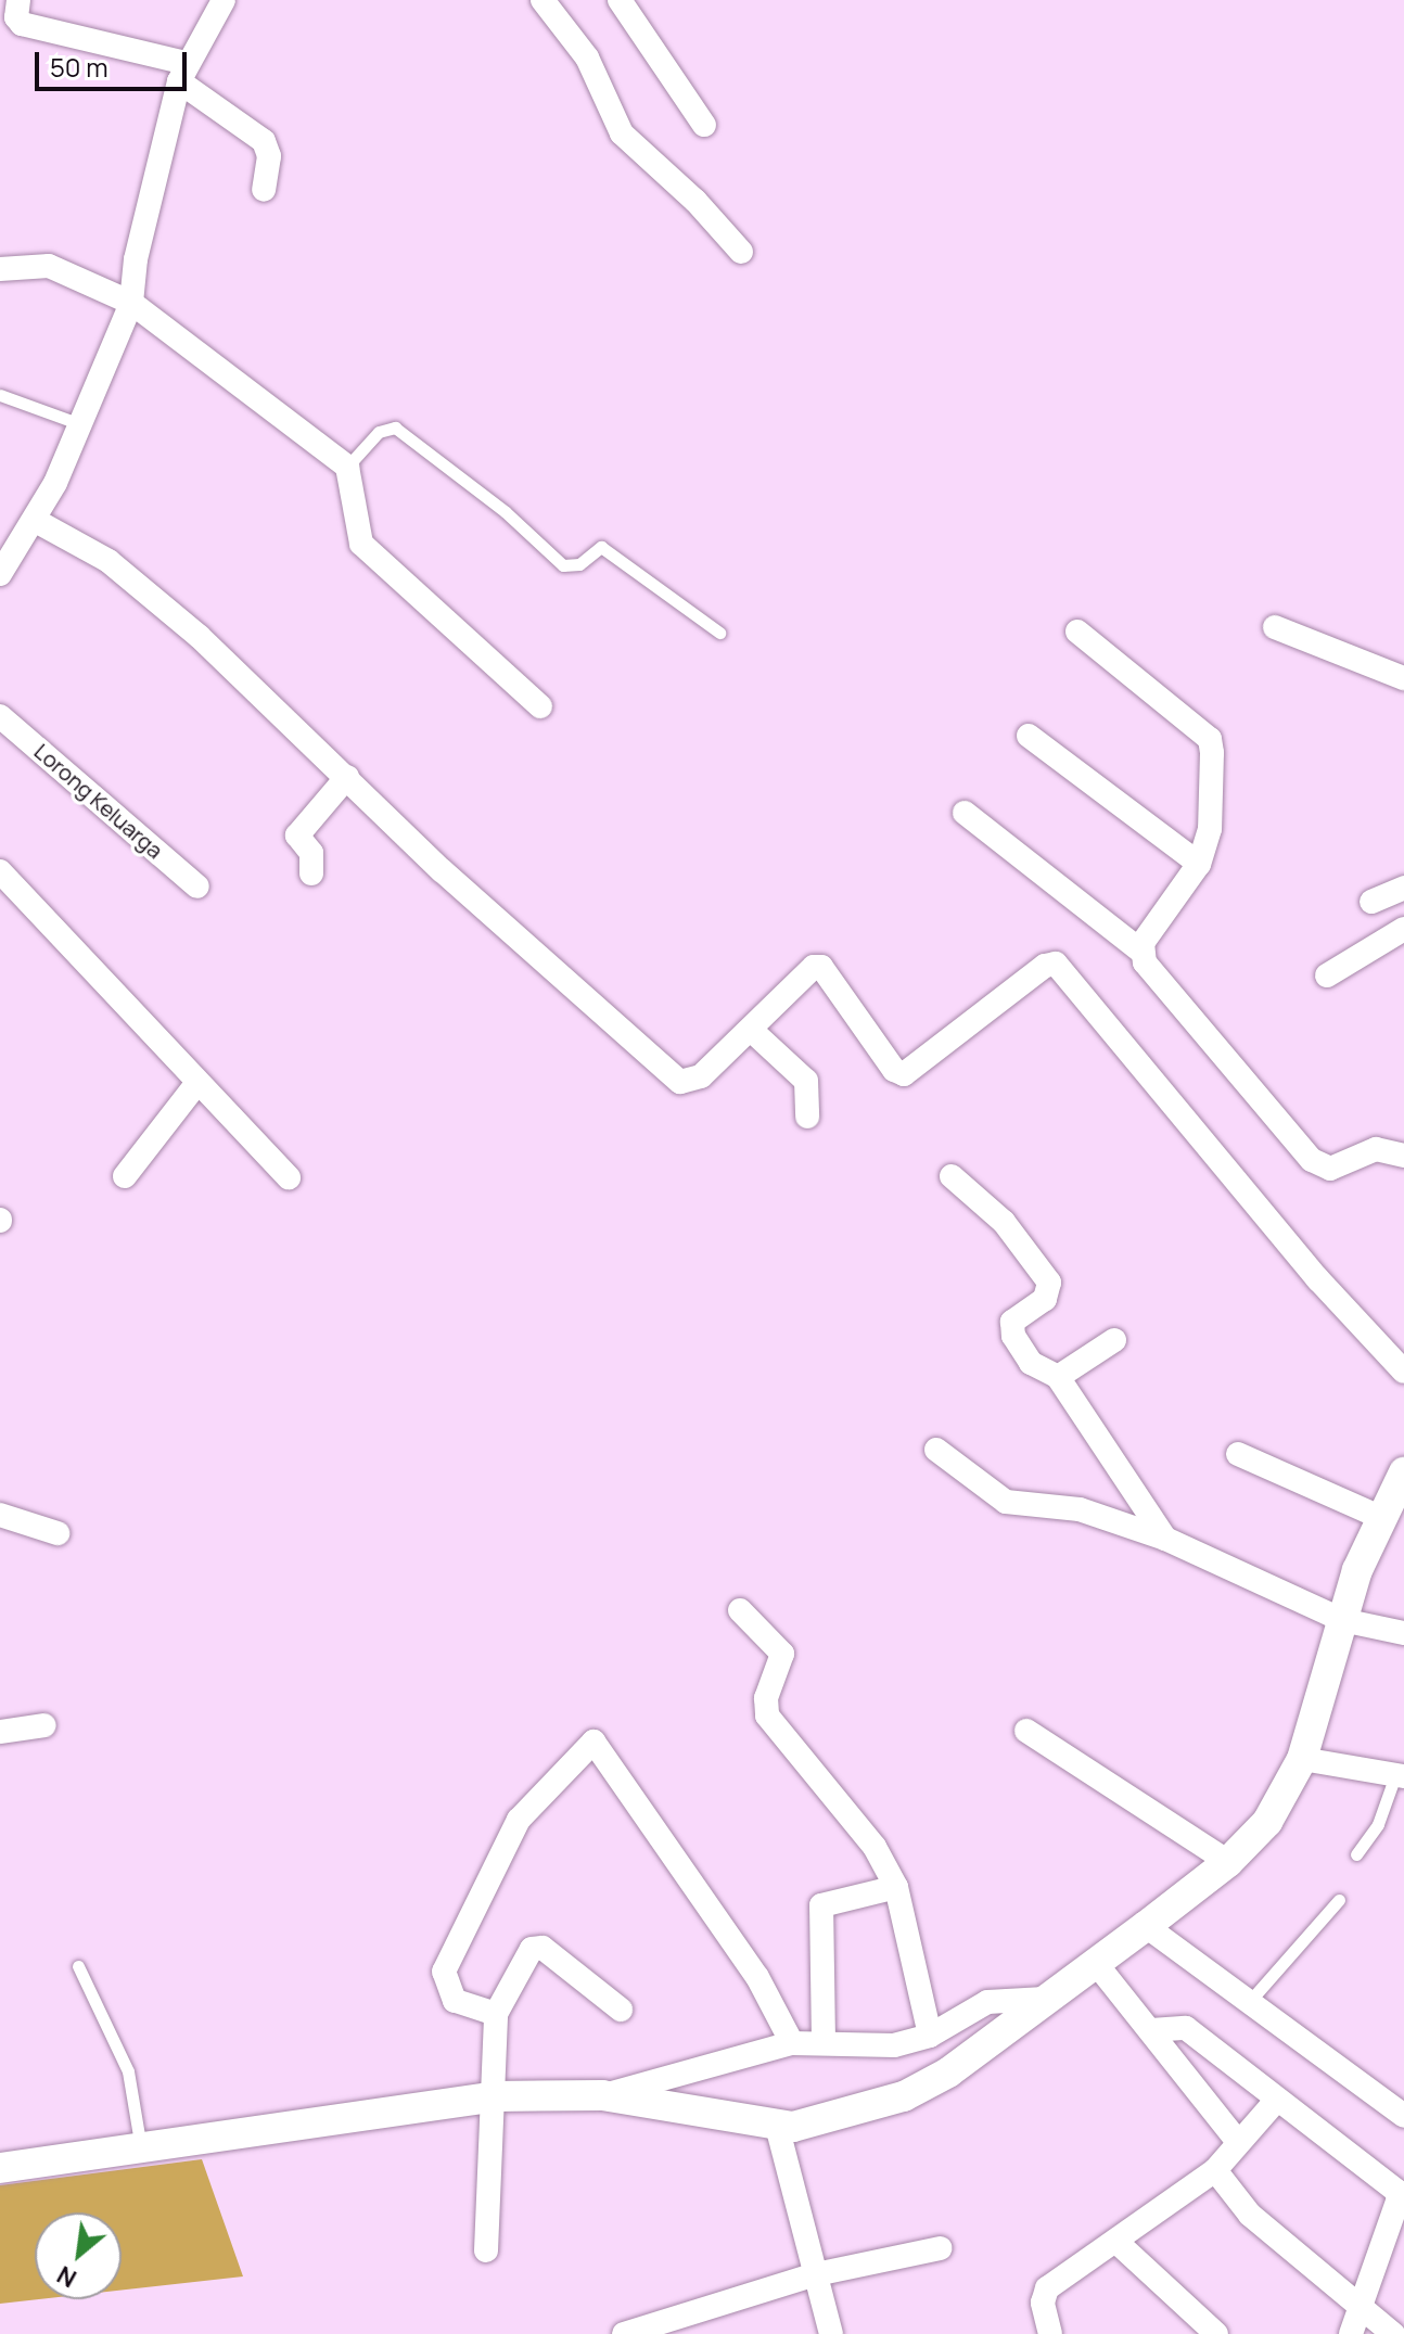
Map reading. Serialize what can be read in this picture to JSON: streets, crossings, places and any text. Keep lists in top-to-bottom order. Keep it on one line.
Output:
{"streets":{"street":["Lorong Keluarga"]},"scale_bar":"50 m","north":"bottom left"}
